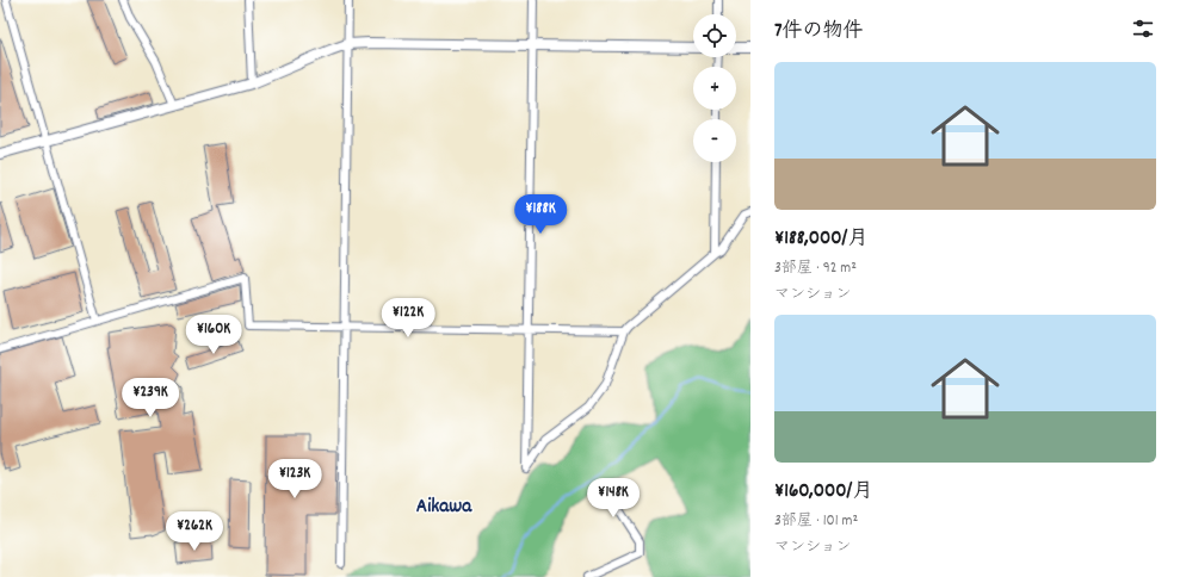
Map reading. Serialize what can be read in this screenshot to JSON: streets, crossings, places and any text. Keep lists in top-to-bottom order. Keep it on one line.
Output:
{"districts":["Aikawa"],"page":{"heading":"7件の物件","map_buttons":["+","−"],"list":[{"name":"¥188,000/月","note":"3部屋 · 92 m² · マンション"},{"name":"¥160,000/月","note":"3部屋 · 101 m² · マンション"}],"price":["¥188K","¥122K","¥160K","¥239K","¥123K","¥148K","¥262K"]}}
